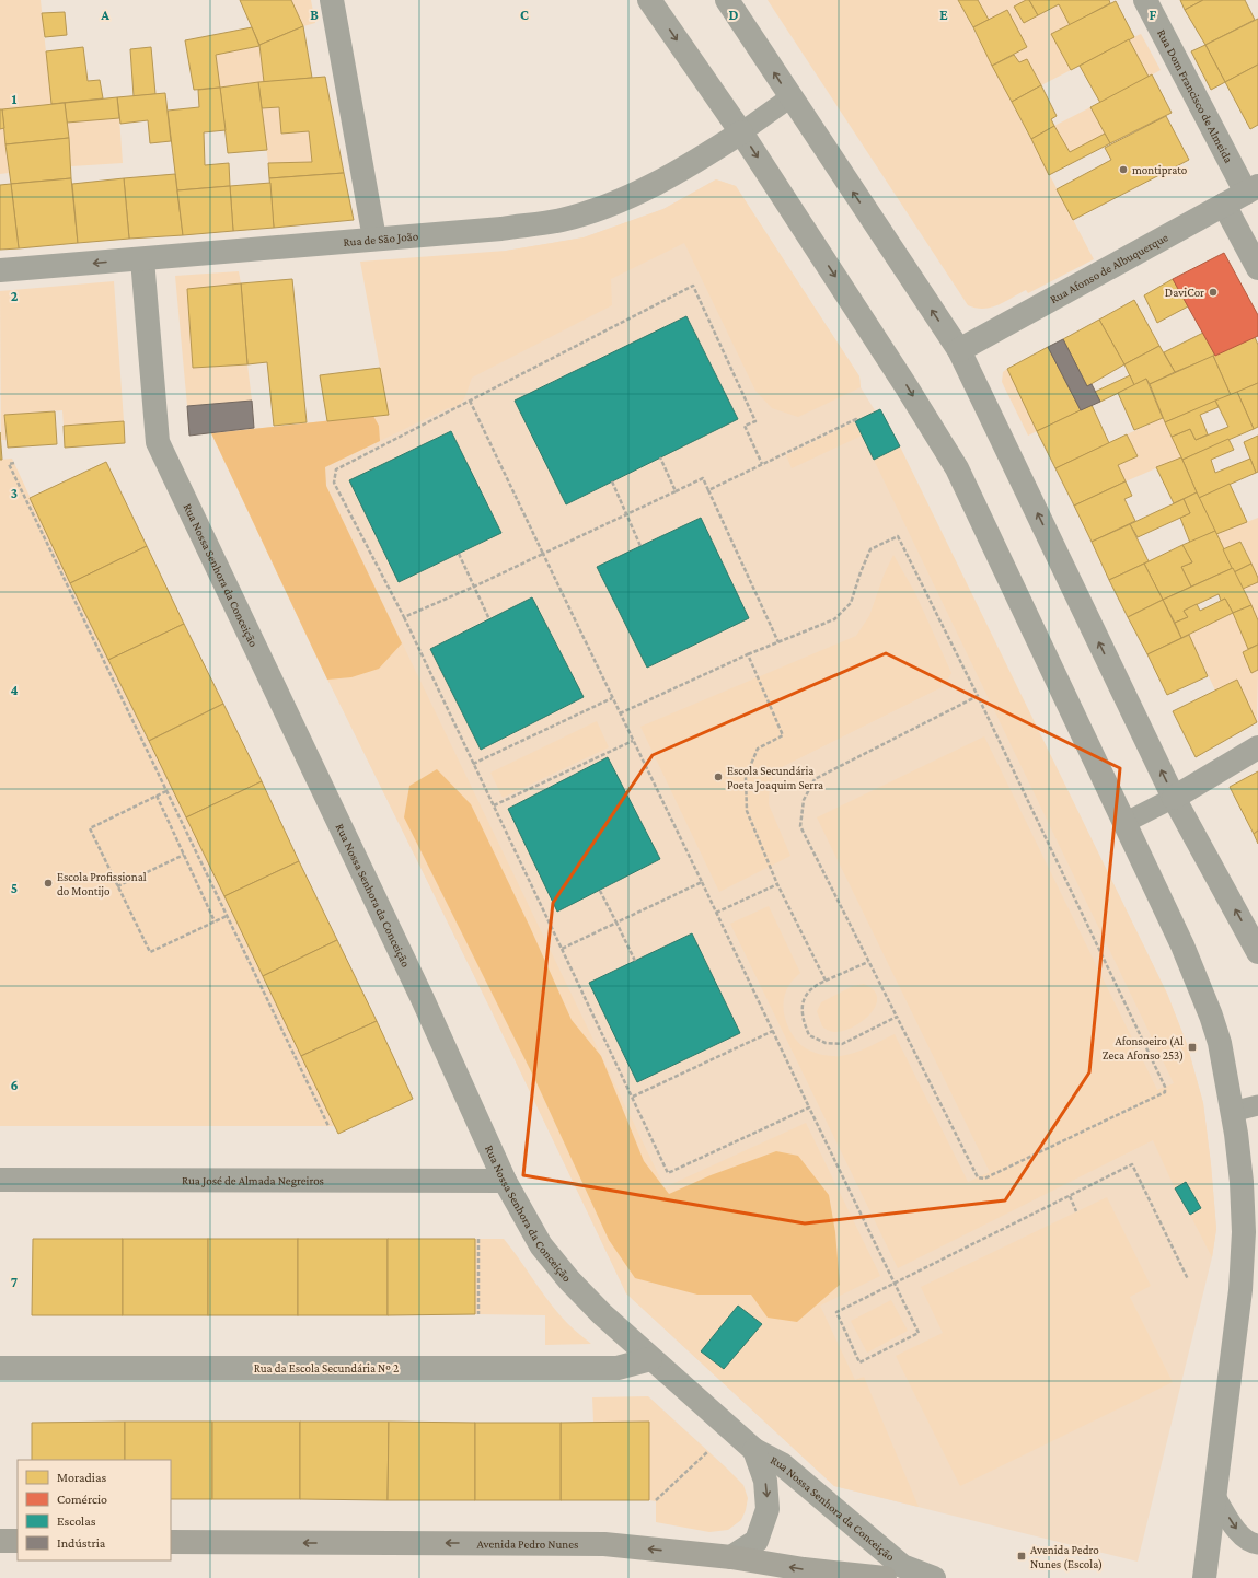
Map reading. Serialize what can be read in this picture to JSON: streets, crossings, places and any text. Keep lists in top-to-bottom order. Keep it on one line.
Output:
{"streets":{"street":["Rua Dom Francisco de Almeida","Rua de São João","Rua Afonso de Albuquerque","Rua Nossa Senhora da Conceição","Rua José de Almada Negreiros","Rua da Escola Secundária Nº 2","Avenida Pedro Nunes"]},"crossings":[["Rua Dom Francisco de Almeida","Rua Afonso de Albuquerque"],["Rua de São João","Rua Nossa Senhora da Conceição"],["Rua Nossa Senhora da Conceição","Rua José de Almada Negreiros"],["Rua Nossa Senhora da Conceição","Rua da Escola Secundária Nº 2"],["Rua Nossa Senhora da Conceição","Avenida Pedro Nunes"]],"one_way":["Avenida Pedro Nunes"],"places":{"other":["montiprato","DaviCor","Escola Secundária Poeta Joaquim Serra","Escola Profissional do Montijo"],"transit":["Afonsoeiro (Al Zeca Afonso 253)","Avenida Pedro Nunes (Escola)"]},"legend":["Moradias","Comércio","Escolas","Indústria"],"grid":{"columns":["A","B","C","D","E","F"],"rows":["1","2","3","4","5","6","7"]}}
